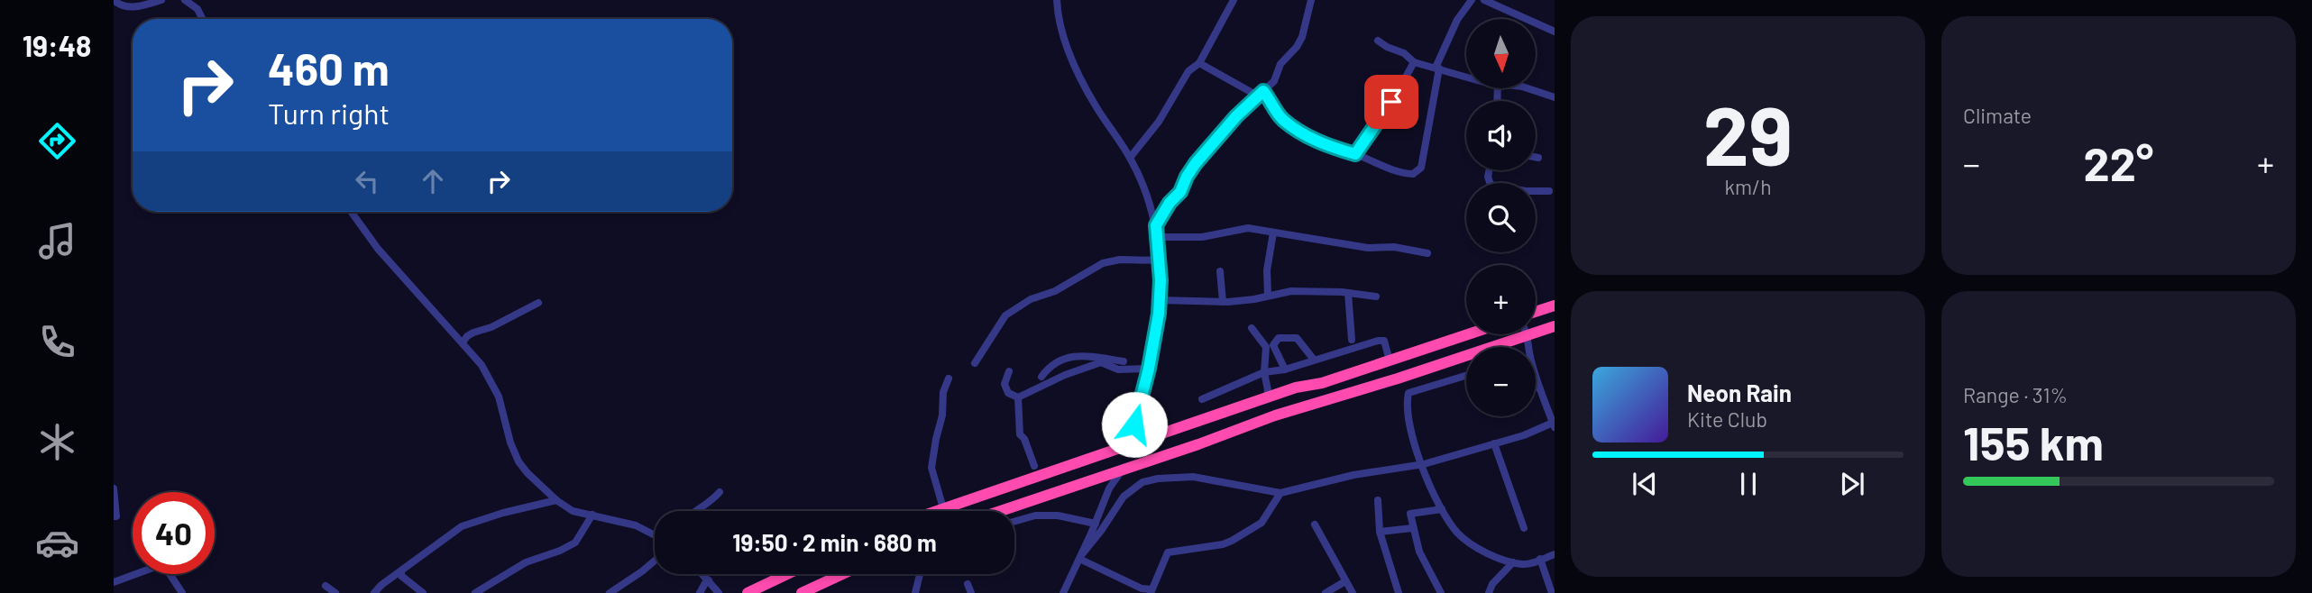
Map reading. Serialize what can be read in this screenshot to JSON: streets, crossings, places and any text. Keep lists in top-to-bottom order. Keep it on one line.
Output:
{"north":"bottom","page":{"tabs":"19:48","tile":[["29","km/h"],"Climate",["Range · 31%","155 km"]],"map_buttons":["+","−"],"turn":["460 m","Turn right"],"heat":["−","22°","+"],"song":["Neon Rain","Kite Club"],"limit":"40","trip":"19:50 · 2 min · 680 m"}}
